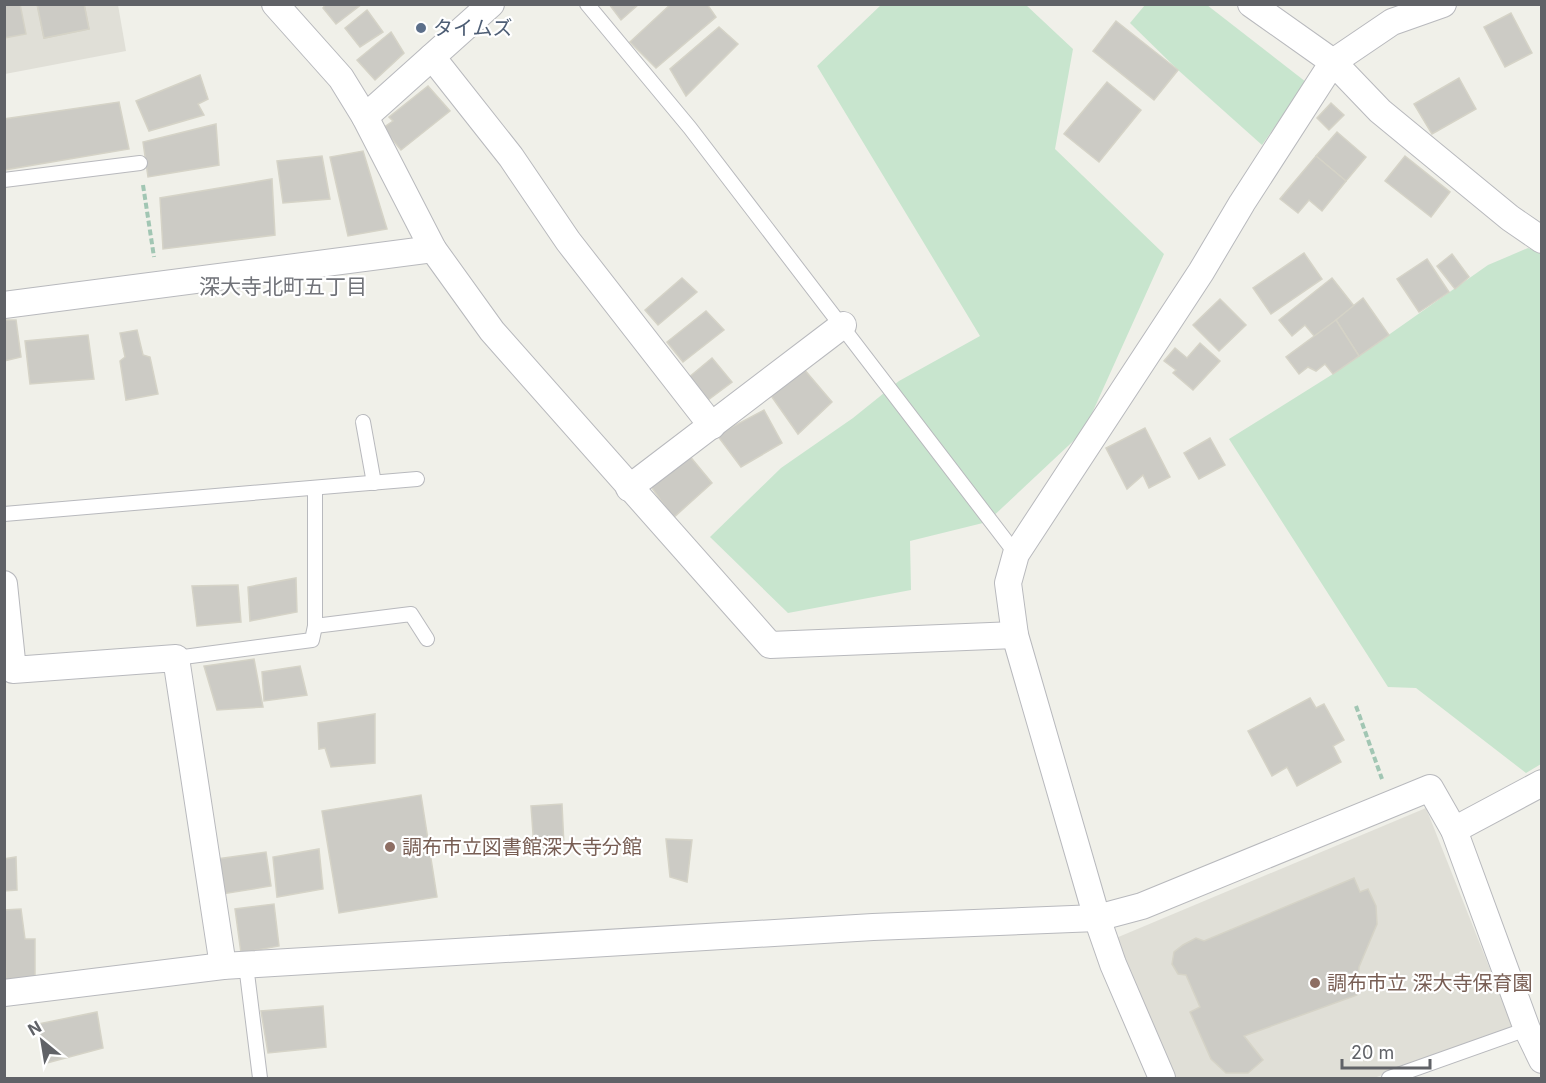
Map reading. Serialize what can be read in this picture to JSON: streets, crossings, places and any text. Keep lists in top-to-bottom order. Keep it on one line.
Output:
{"districts":["深大寺北町五丁目"],"places":["タイムズ","調布市立図書館深大寺分館","調布市立 深大寺保育園"],"scale_bar":"20 m","north":"top left"}
